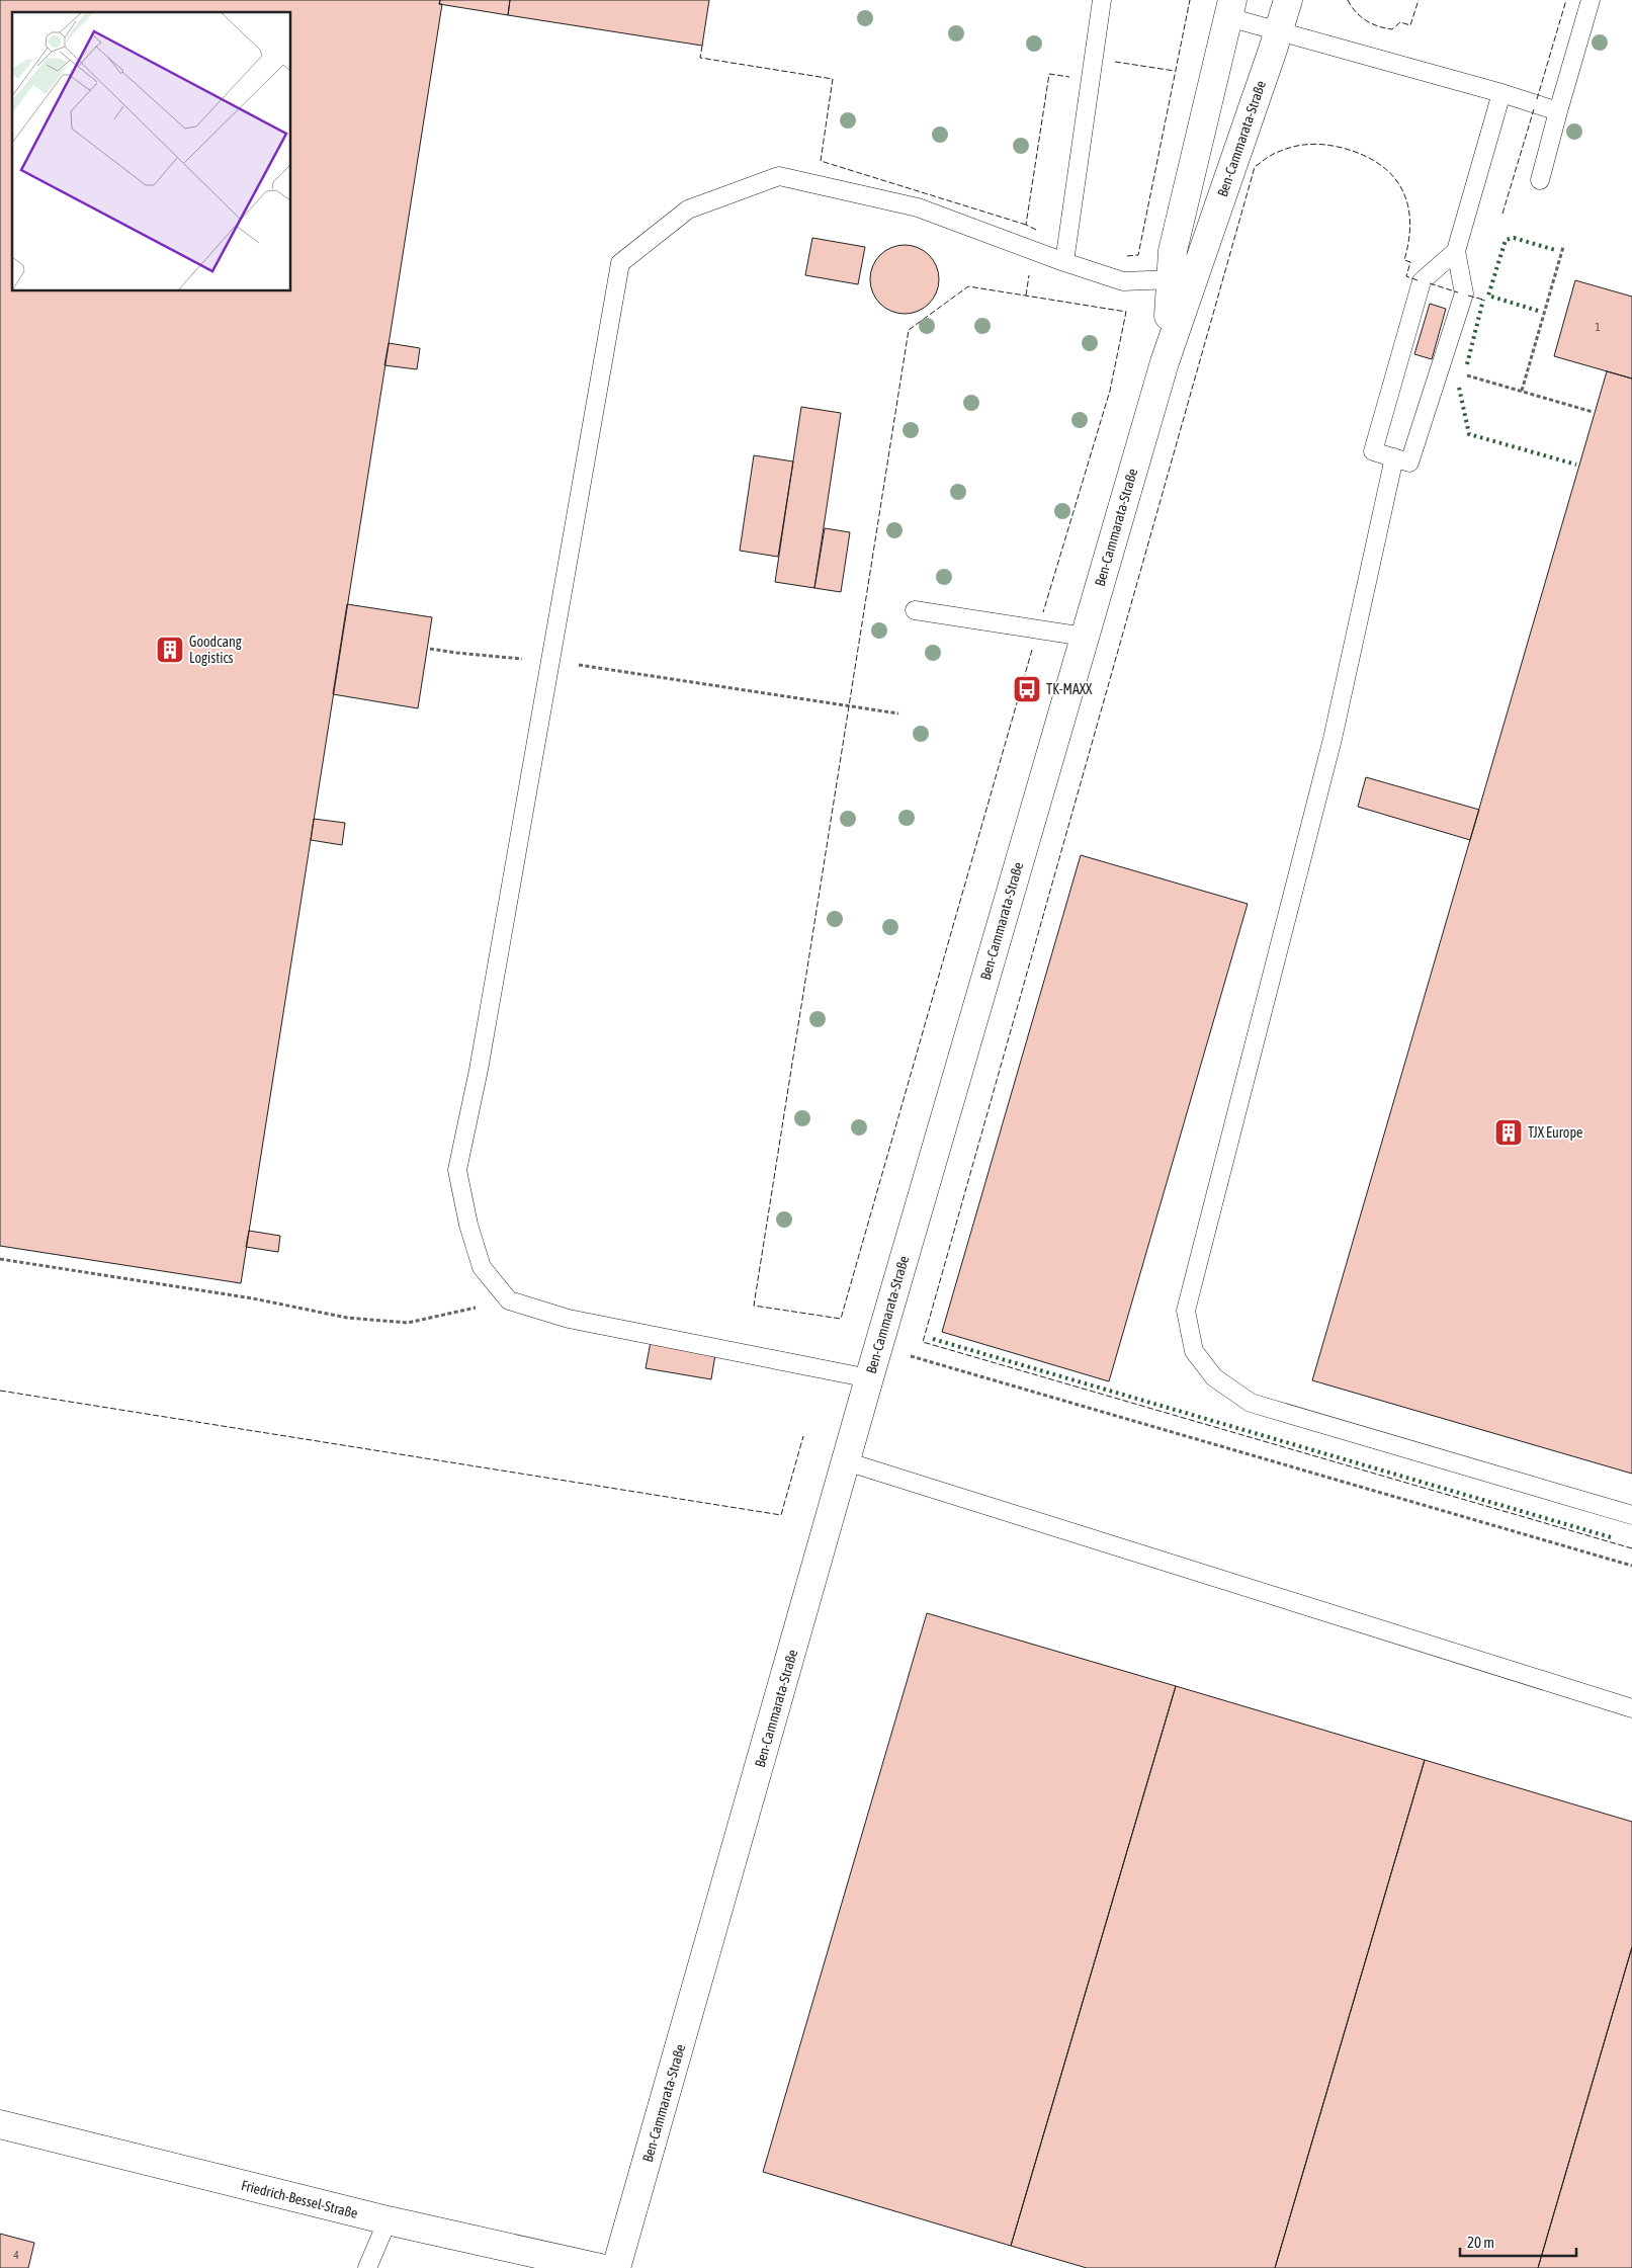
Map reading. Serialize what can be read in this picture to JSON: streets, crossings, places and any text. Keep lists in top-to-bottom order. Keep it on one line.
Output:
{"streets":{"street":["Ben-Cammarata-Straße","Friedrich-Bessel-Straße"]},"places":{"building":["Goodcang Logistics","TJX Europe"],"bus stop":["TK-MAXX"]},"house_numbers":["1","4"],"scale_bar":"20 m"}
